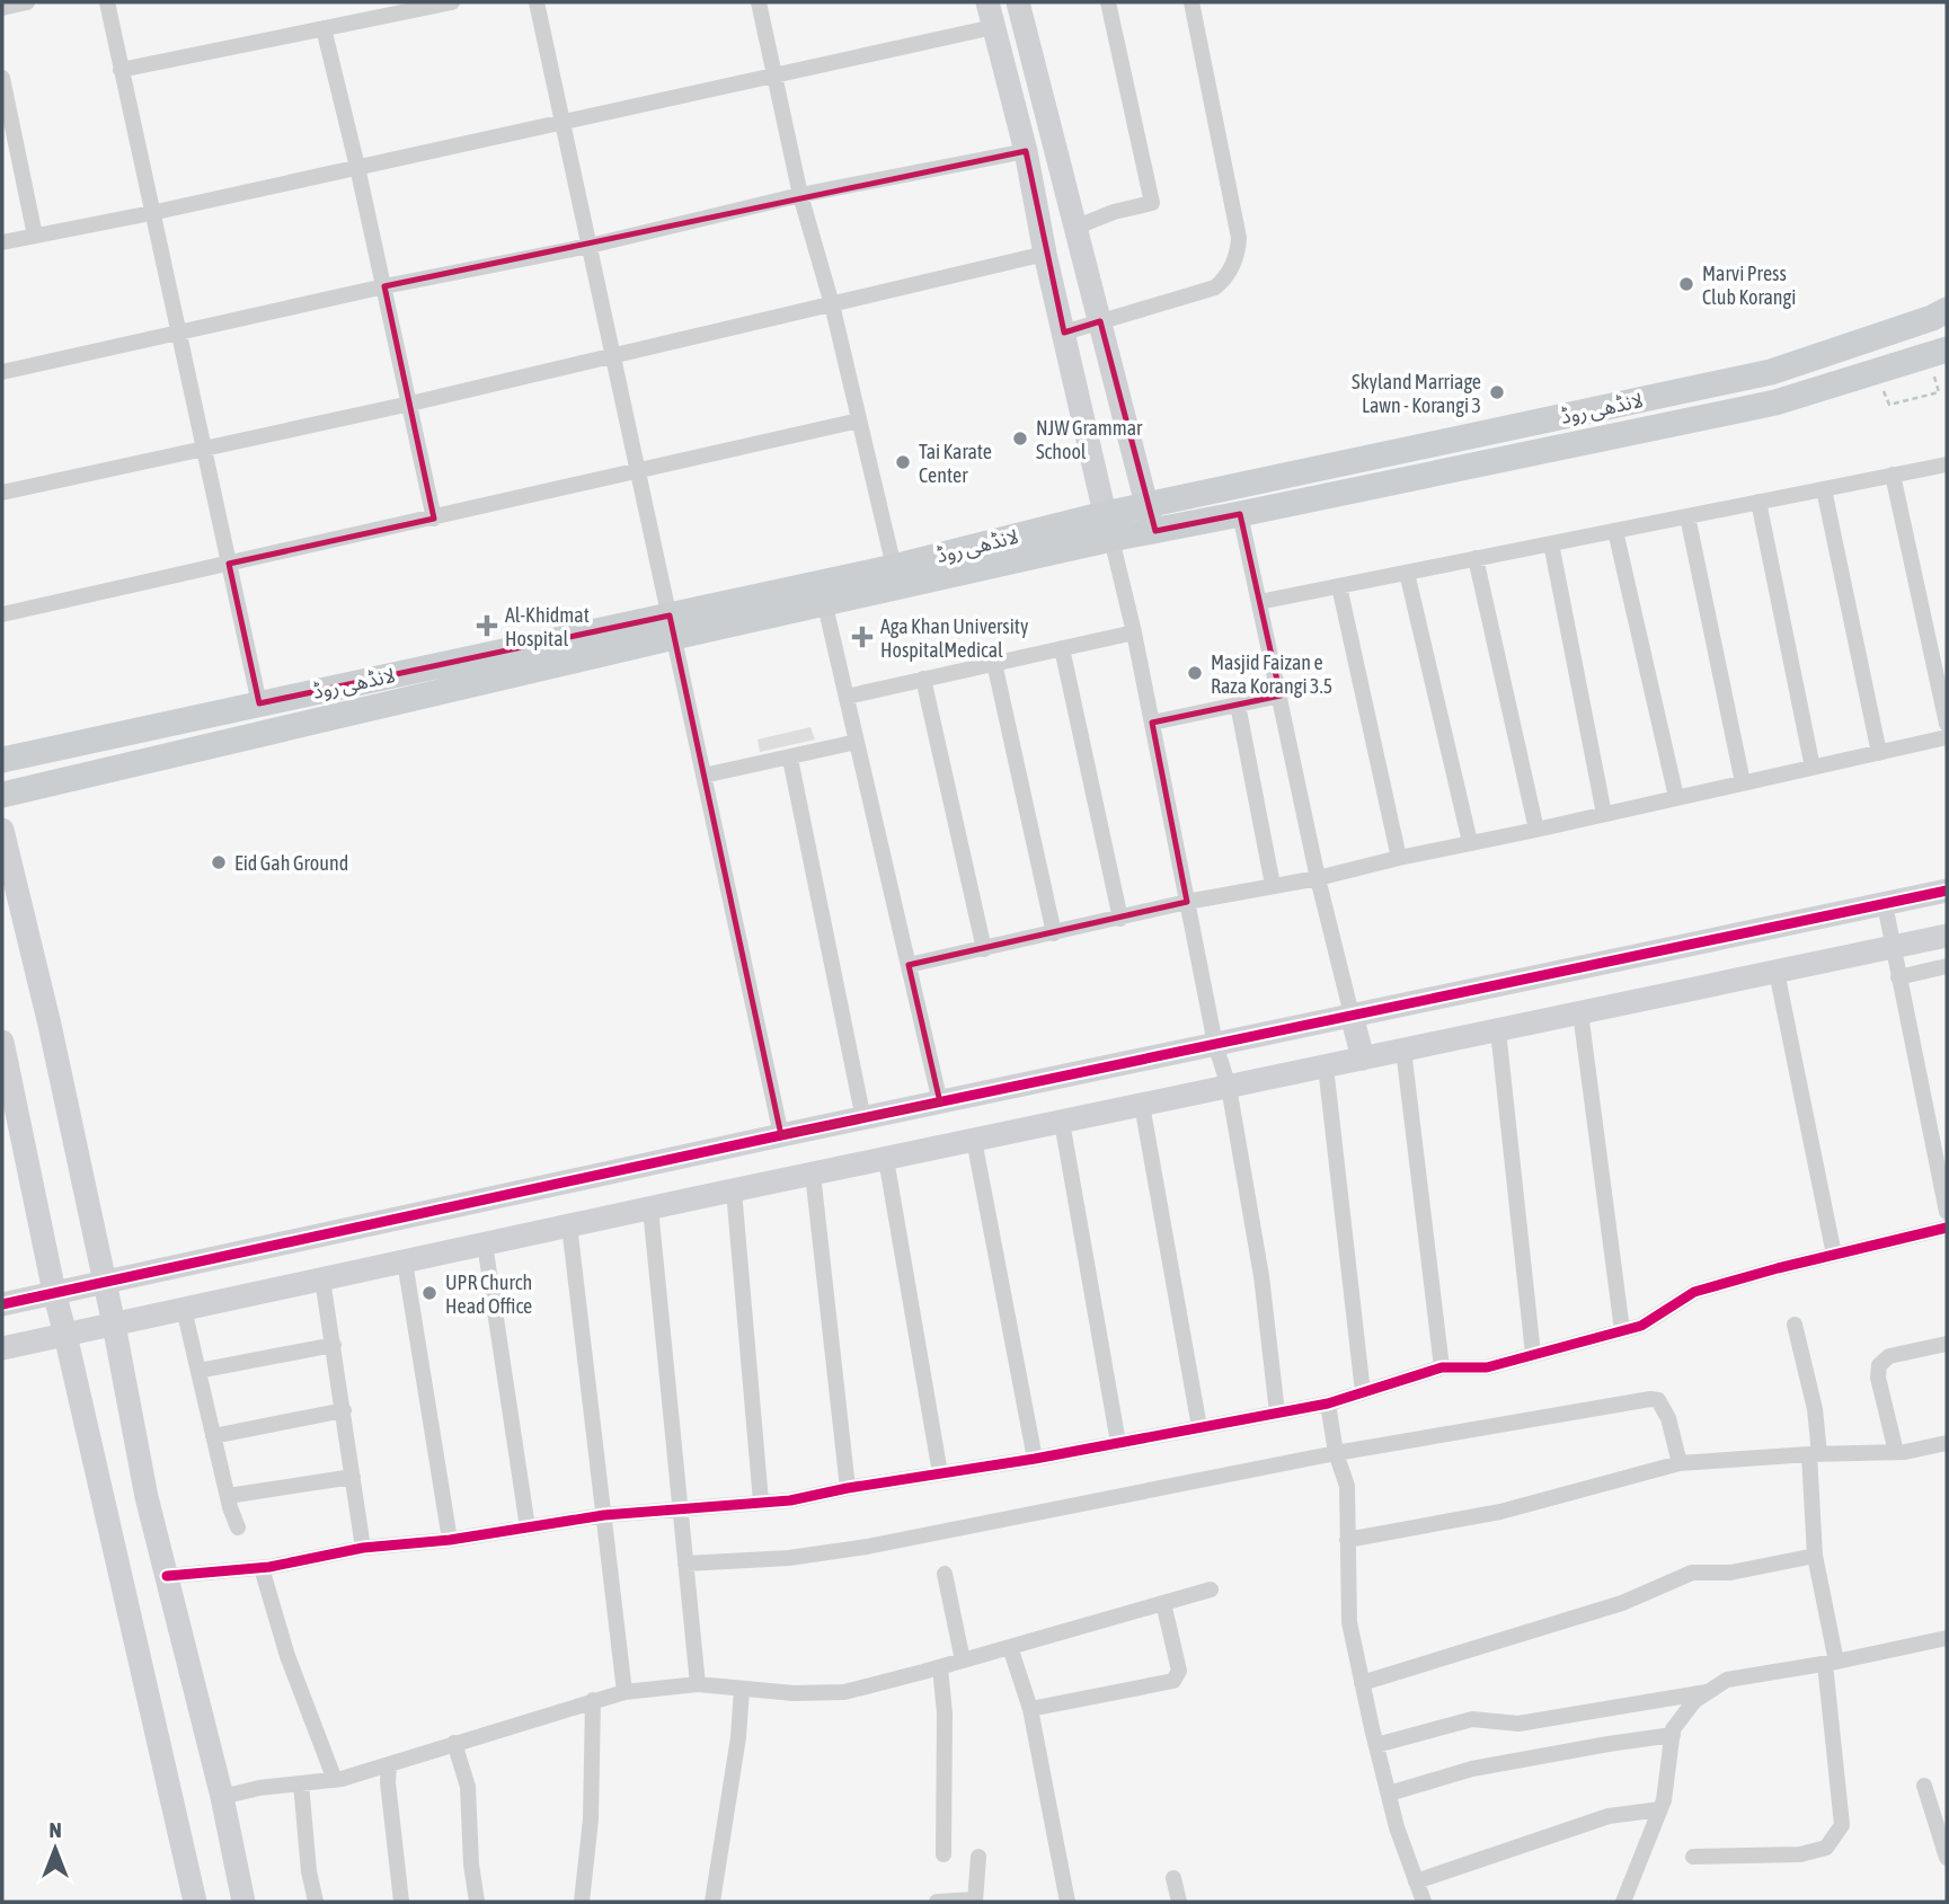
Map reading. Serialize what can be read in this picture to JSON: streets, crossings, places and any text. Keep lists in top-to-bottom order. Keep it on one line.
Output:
{"streets":{"main road":["لانڈھی روڈ"]},"places":{"other":["Marvi Press Club Korangi","Skyland Marriage Lawn - Korangi 3","NJW Grammar School","Tai Karate Center","Masjid Faizan e Raza Korangi 3.5","Eid Gah Ground","UPR Church Head Office"],"health":["Al-Khidmat Hospital","Aga Khan University HospitalMedical"]},"north":"top"}
